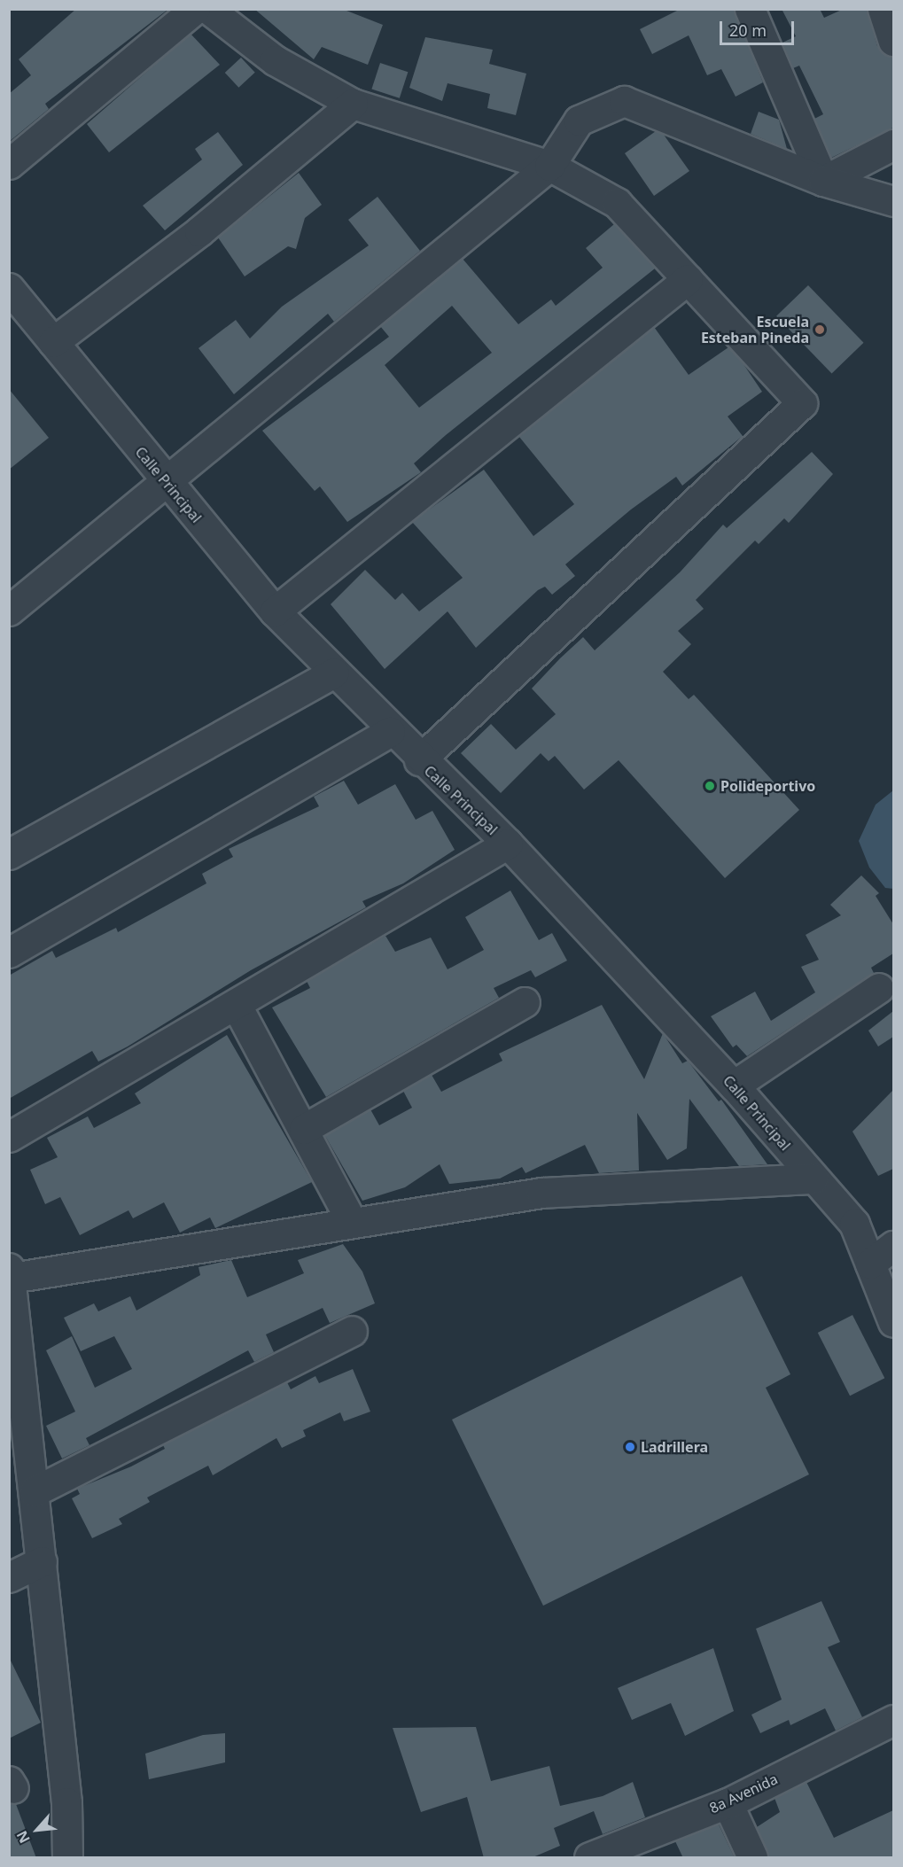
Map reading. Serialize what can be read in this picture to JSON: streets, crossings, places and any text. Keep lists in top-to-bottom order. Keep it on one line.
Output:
{"streets":{"street":["Calle Principal","8a Avenida"]},"places":["Escuela Esteban Pineda","Polideportivo","Ladrillera"],"scale_bar":"20 m","north":"bottom left"}
